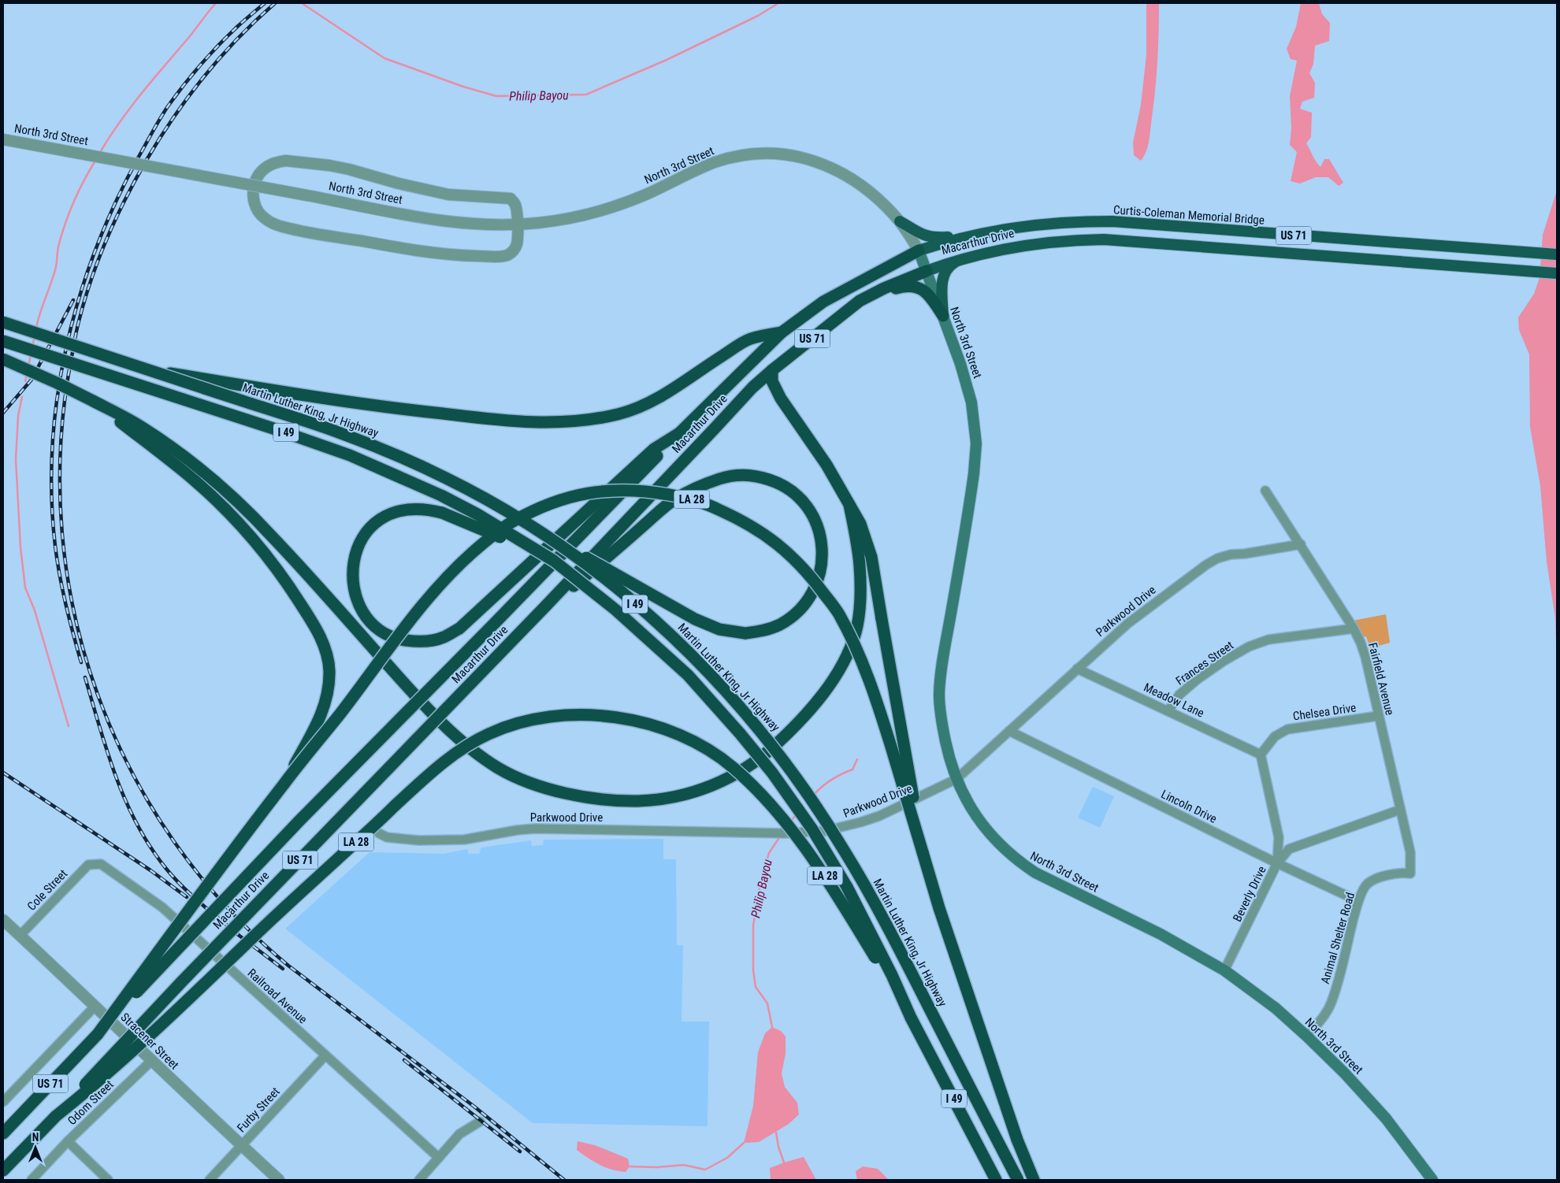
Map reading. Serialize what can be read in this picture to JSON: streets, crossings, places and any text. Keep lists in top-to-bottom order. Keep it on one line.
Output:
{"streets":{"highway":["Curtis-Coleman Memorial Bridge","US 71","Macarthur Drive","Martin Luther King, Jr Highway","I 49","LA 28"],"main road":["North 3rd Street"],"street":["Parkwood Drive","Frances Street","Fairfield Avenue","Meadow Lane","Chelsea Drive","Lincoln Drive","Cole Street","Beverly Drive","Animal Shelter Road","Railroad Avenue","Stracener Street","Odom Street","Furby Street"]},"crossings":[["North 3rd Street","Macarthur Drive"],["North 3rd Street","Parkwood Drive"],["North 3rd Street","Beverly Drive"],["North 3rd Street","Animal Shelter Road"],["Curtis-Coleman Memorial Bridge","Macarthur Drive"],["Macarthur Drive","LA 28"],["I 49","LA 28"],["Parkwood Drive","Fairfield Avenue"],["Parkwood Drive","Meadow Lane"],["Parkwood Drive","Lincoln Drive"],["Frances Street","Fairfield Avenue"],["Frances Street","Meadow Lane"],["Fairfield Avenue","Chelsea Drive"],["Fairfield Avenue","Animal Shelter Road"],["Meadow Lane","Chelsea Drive"],["Meadow Lane","Beverly Drive"],["Chelsea Drive","Beverly Drive"],["Lincoln Drive","Beverly Drive"],["Lincoln Drive","Animal Shelter Road"],["Cole Street","Railroad Avenue"],["Cole Street","Stracener Street"],["Railroad Avenue","Furby Street"],["Stracener Street","Odom Street"],["Stracener Street","Furby Street"]],"water":["Philip Bayou"],"north":"top"}
